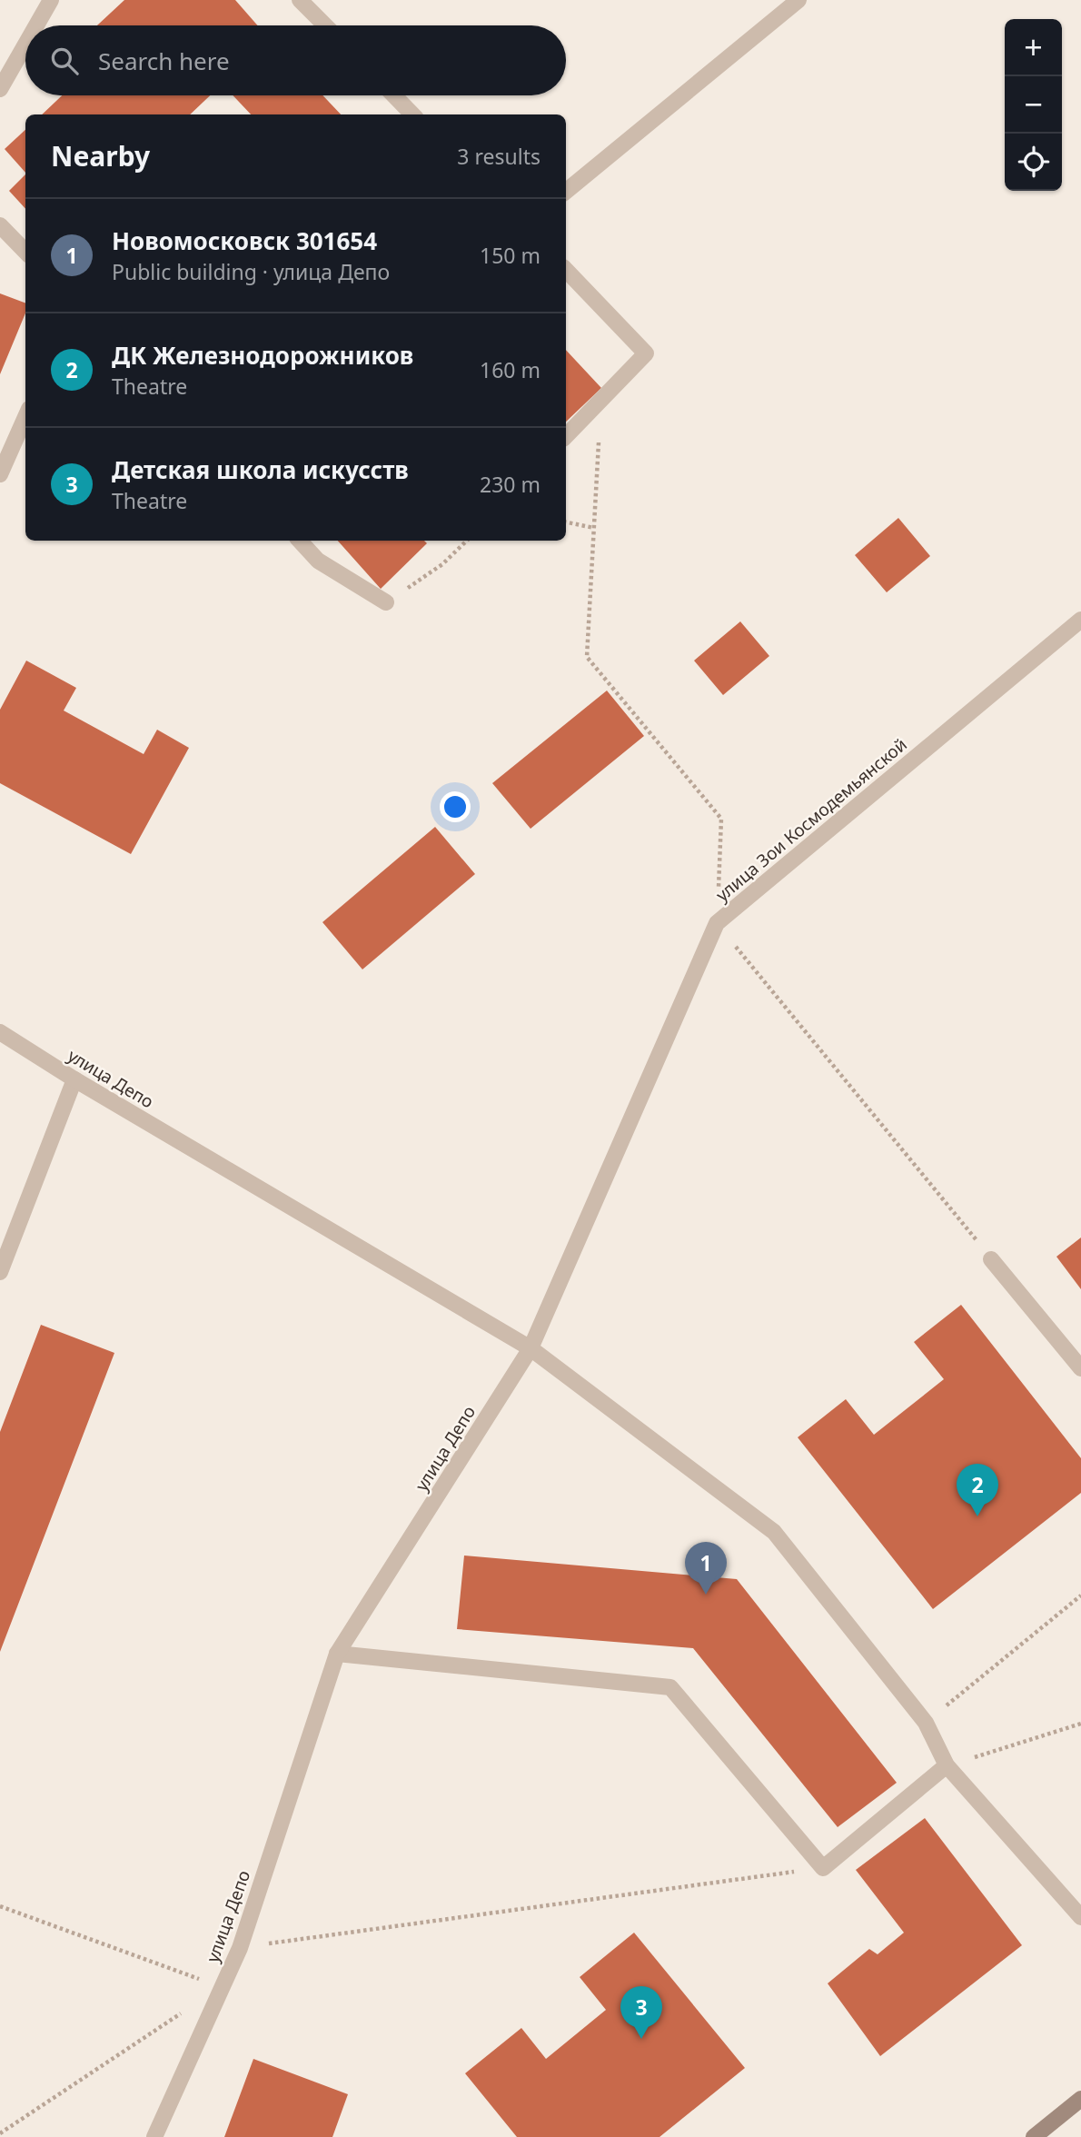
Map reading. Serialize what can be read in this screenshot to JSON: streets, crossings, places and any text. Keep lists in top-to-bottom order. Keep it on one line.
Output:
{"streets":{"street":["улица Зои Космодемьянской","улица Депо"]},"crossings":[["улица Зои Космодемьянской","улица Депо"]],"page":{"map_buttons":["+","−"],"search":"Search here","heading":["Nearby","3 results"],"list":[{"mark":"1","name":"Новомосковск 301654","note":"Public building · улица Депо","value":"150 m"},{"mark":"2","name":"ДК Железнодорожников","note":"Theatre","value":"160 m"},{"mark":"3","name":"Детская школа искусств","note":"Theatre","value":"230 m"}],"pins":["2","1","3"]}}
